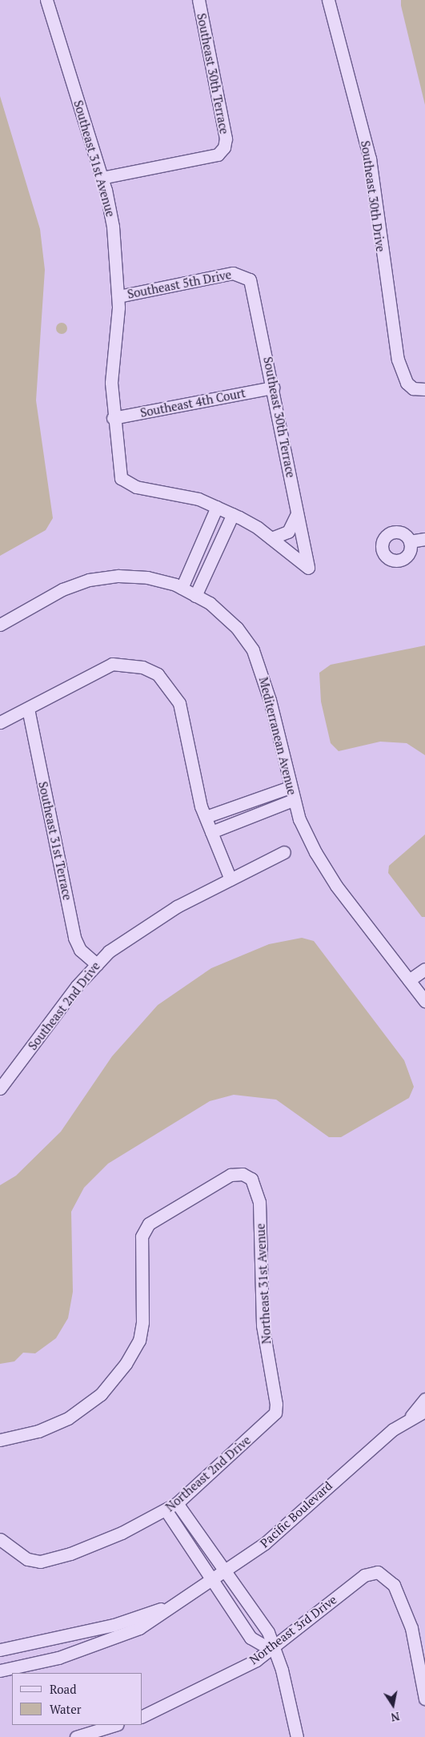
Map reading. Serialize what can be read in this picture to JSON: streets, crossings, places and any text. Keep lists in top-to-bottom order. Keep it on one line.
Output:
{"streets":{"street":["Southeast 30th Terrace","Southeast 31st Avenue","Southeast 30th Drive","Southeast 5th Drive","Southeast 4th Court","Mediterranean Avenue","Southeast 31st Terrace","Southeast 2nd Drive","Northeast 31st Avenue","Northeast 2nd Drive","Pacific Boulevard","Northeast 3rd Drive"]},"crossings":[["Southeast 30th Terrace","Southeast 31st Avenue"],["Southeast 30th Terrace","Southeast 5th Drive"],["Southeast 30th Terrace","Southeast 4th Court"],["Southeast 31st Avenue","Southeast 5th Drive"],["Southeast 31st Avenue","Southeast 4th Court"],["Southeast 31st Terrace","Southeast 2nd Drive"],["Northeast 31st Avenue","Northeast 2nd Drive"]],"legend":["Road","Water"],"north":"bottom"}
